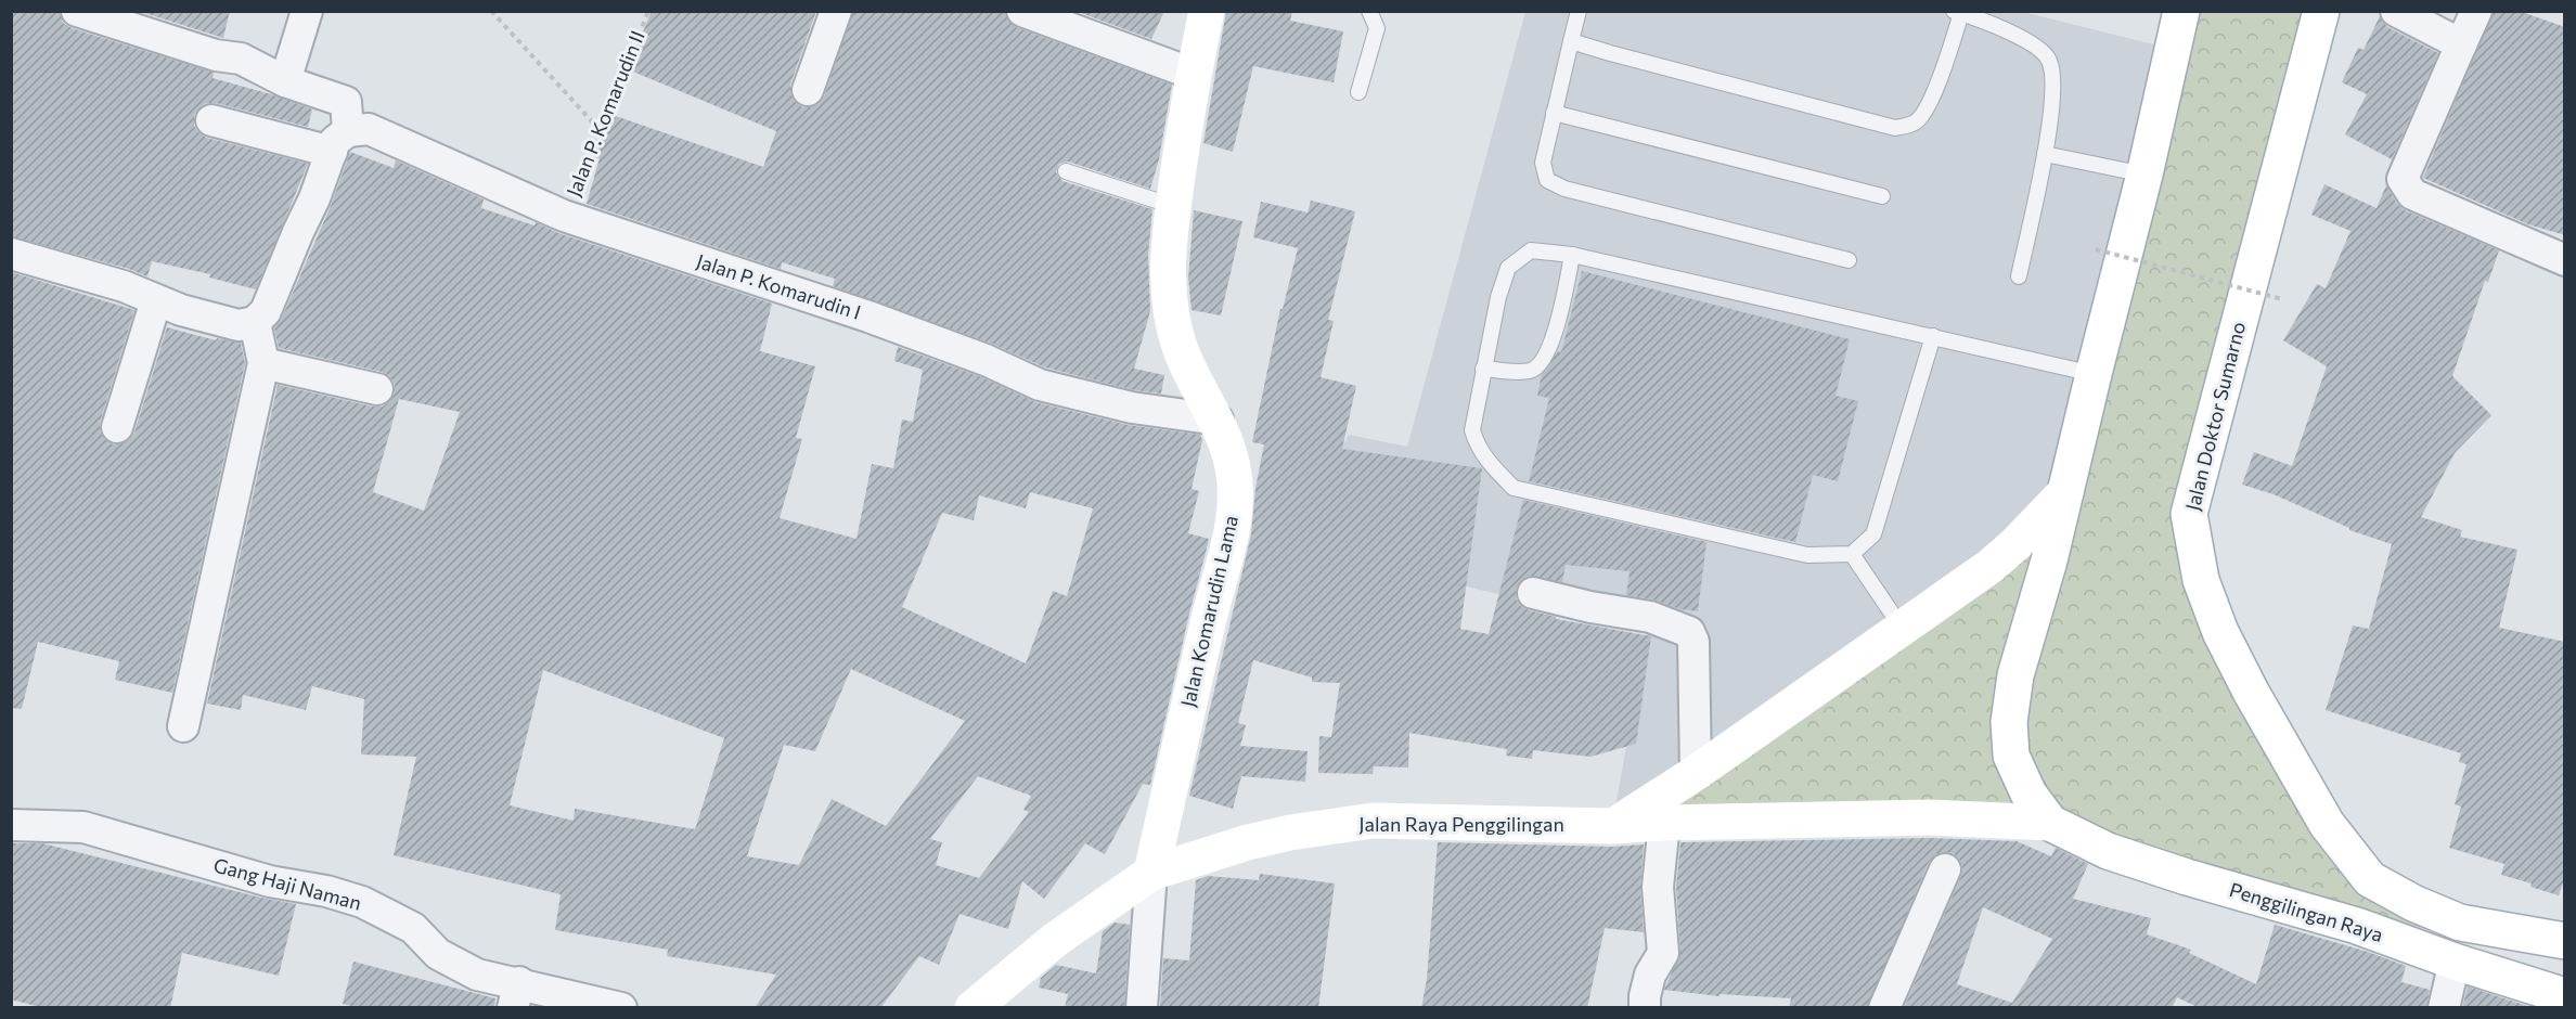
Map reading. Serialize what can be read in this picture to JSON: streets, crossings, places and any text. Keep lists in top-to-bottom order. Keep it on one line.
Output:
{"streets":{"main road":["Jalan Doktor Sumarno","Jalan Komarudin Lama","Jalan Raya Penggilingan","Penggilingan Raya"],"street":["Jalan P. Komarudin I","Gang Haji Naman"],"path":["Jalan P. Komarudin II"]},"crossings":[["Jalan P. Komarudin II","Jalan P. Komarudin I"],["Jalan P. Komarudin I","Jalan Komarudin Lama"],["Jalan Komarudin Lama","Jalan Raya Penggilingan"],["Jalan Raya Penggilingan","Penggilingan Raya"]]}
